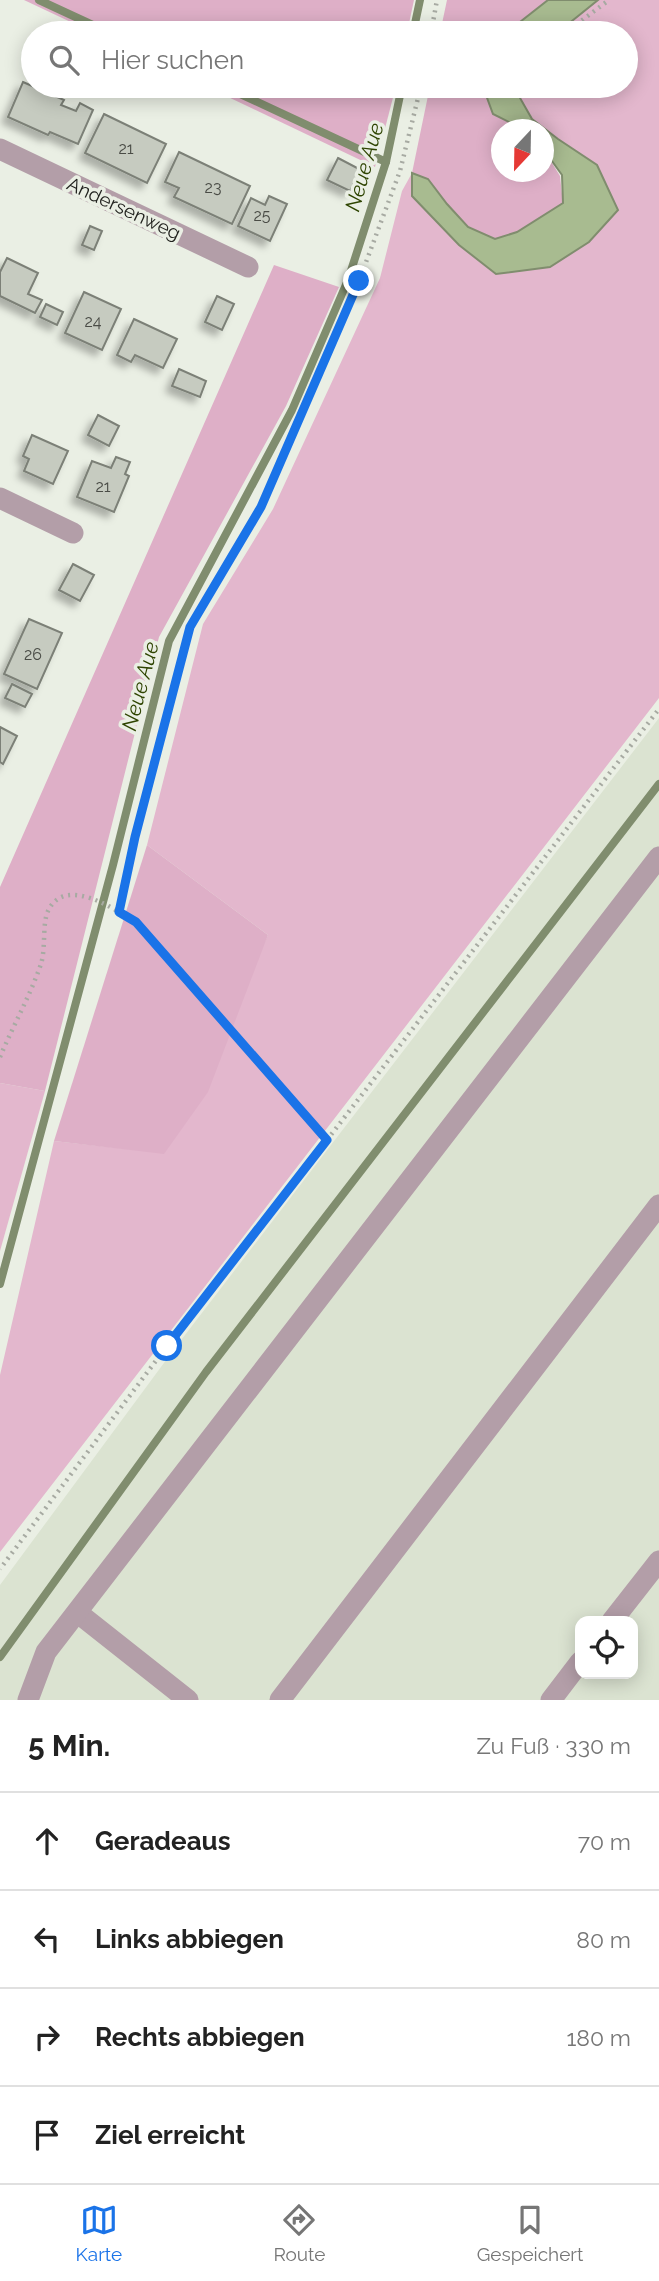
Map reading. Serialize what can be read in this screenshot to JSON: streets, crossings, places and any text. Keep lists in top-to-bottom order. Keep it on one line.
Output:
{"streets":{"street":["Andersenweg"]},"water":["Neue Aue"],"house_numbers":["21","23","25","24","21","26"],"north":"bottom","page":{"search":"Hier suchen","heading":["5 Min.","Zu Fuß · 330 m"],"list":[["Geradeaus","70 m"],["Links abbiegen","80 m"],["Rechts abbiegen","180 m"],"Ziel erreicht"],"nav":["Karte","Route","Gespeichert"]}}
